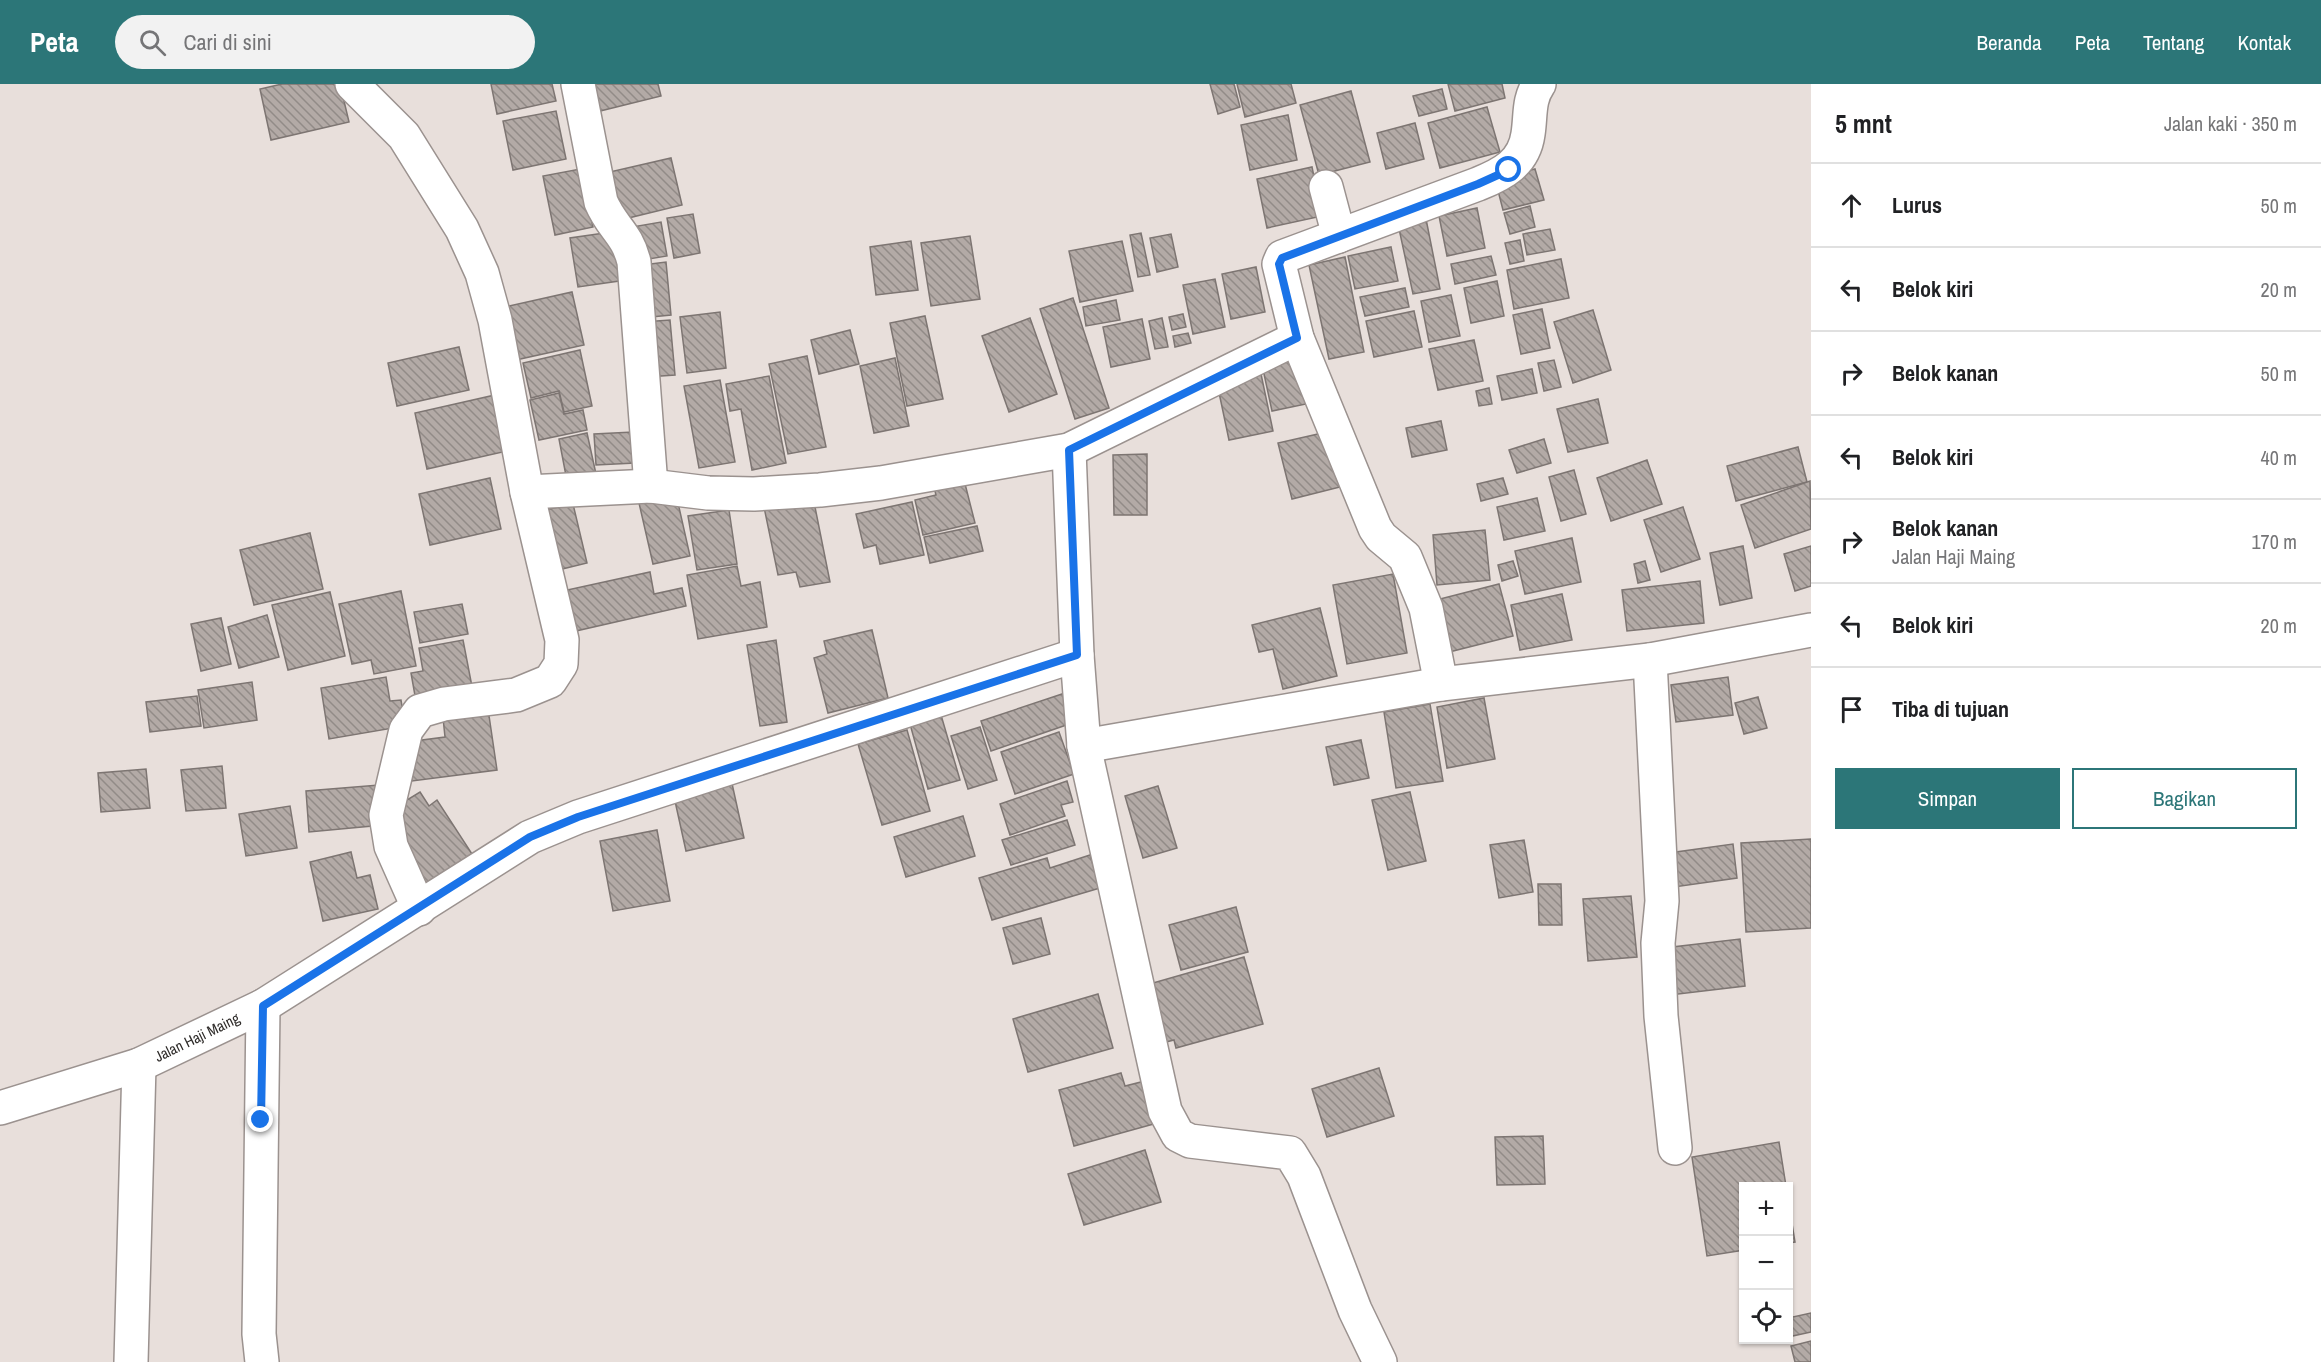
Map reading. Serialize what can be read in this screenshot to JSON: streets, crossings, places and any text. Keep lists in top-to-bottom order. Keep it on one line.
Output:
{"streets":{"street":["Jalan Haji Maing"]},"page":{"header":"Peta","search":"Cari di sini","nav":["Beranda","Peta","Tentang","Kontak"],"heading":["5 mnt","Jalan kaki · 350 m"],"list":[["Lurus","50 m"],["Belok kiri","20 m"],["Belok kanan","50 m"],["Belok kiri","40 m"],["Belok kanan","Jalan Haji Maing","170 m"],["Belok kiri","20 m"],"Tiba di tujuan"],"buttons":["Simpan","Bagikan"],"map_buttons":["+","−"]}}
